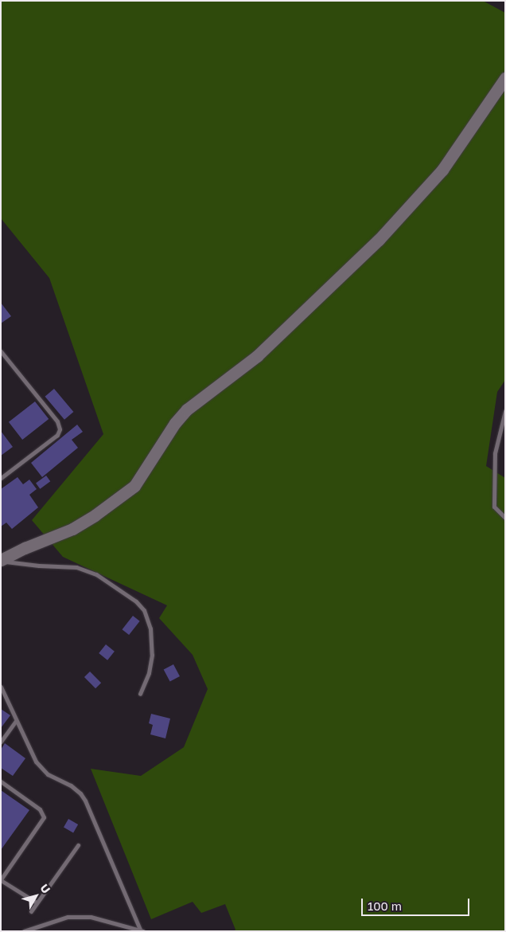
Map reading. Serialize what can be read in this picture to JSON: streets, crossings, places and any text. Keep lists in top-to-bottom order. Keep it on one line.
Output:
{"scale_bar":"100 m","north":"top right"}
